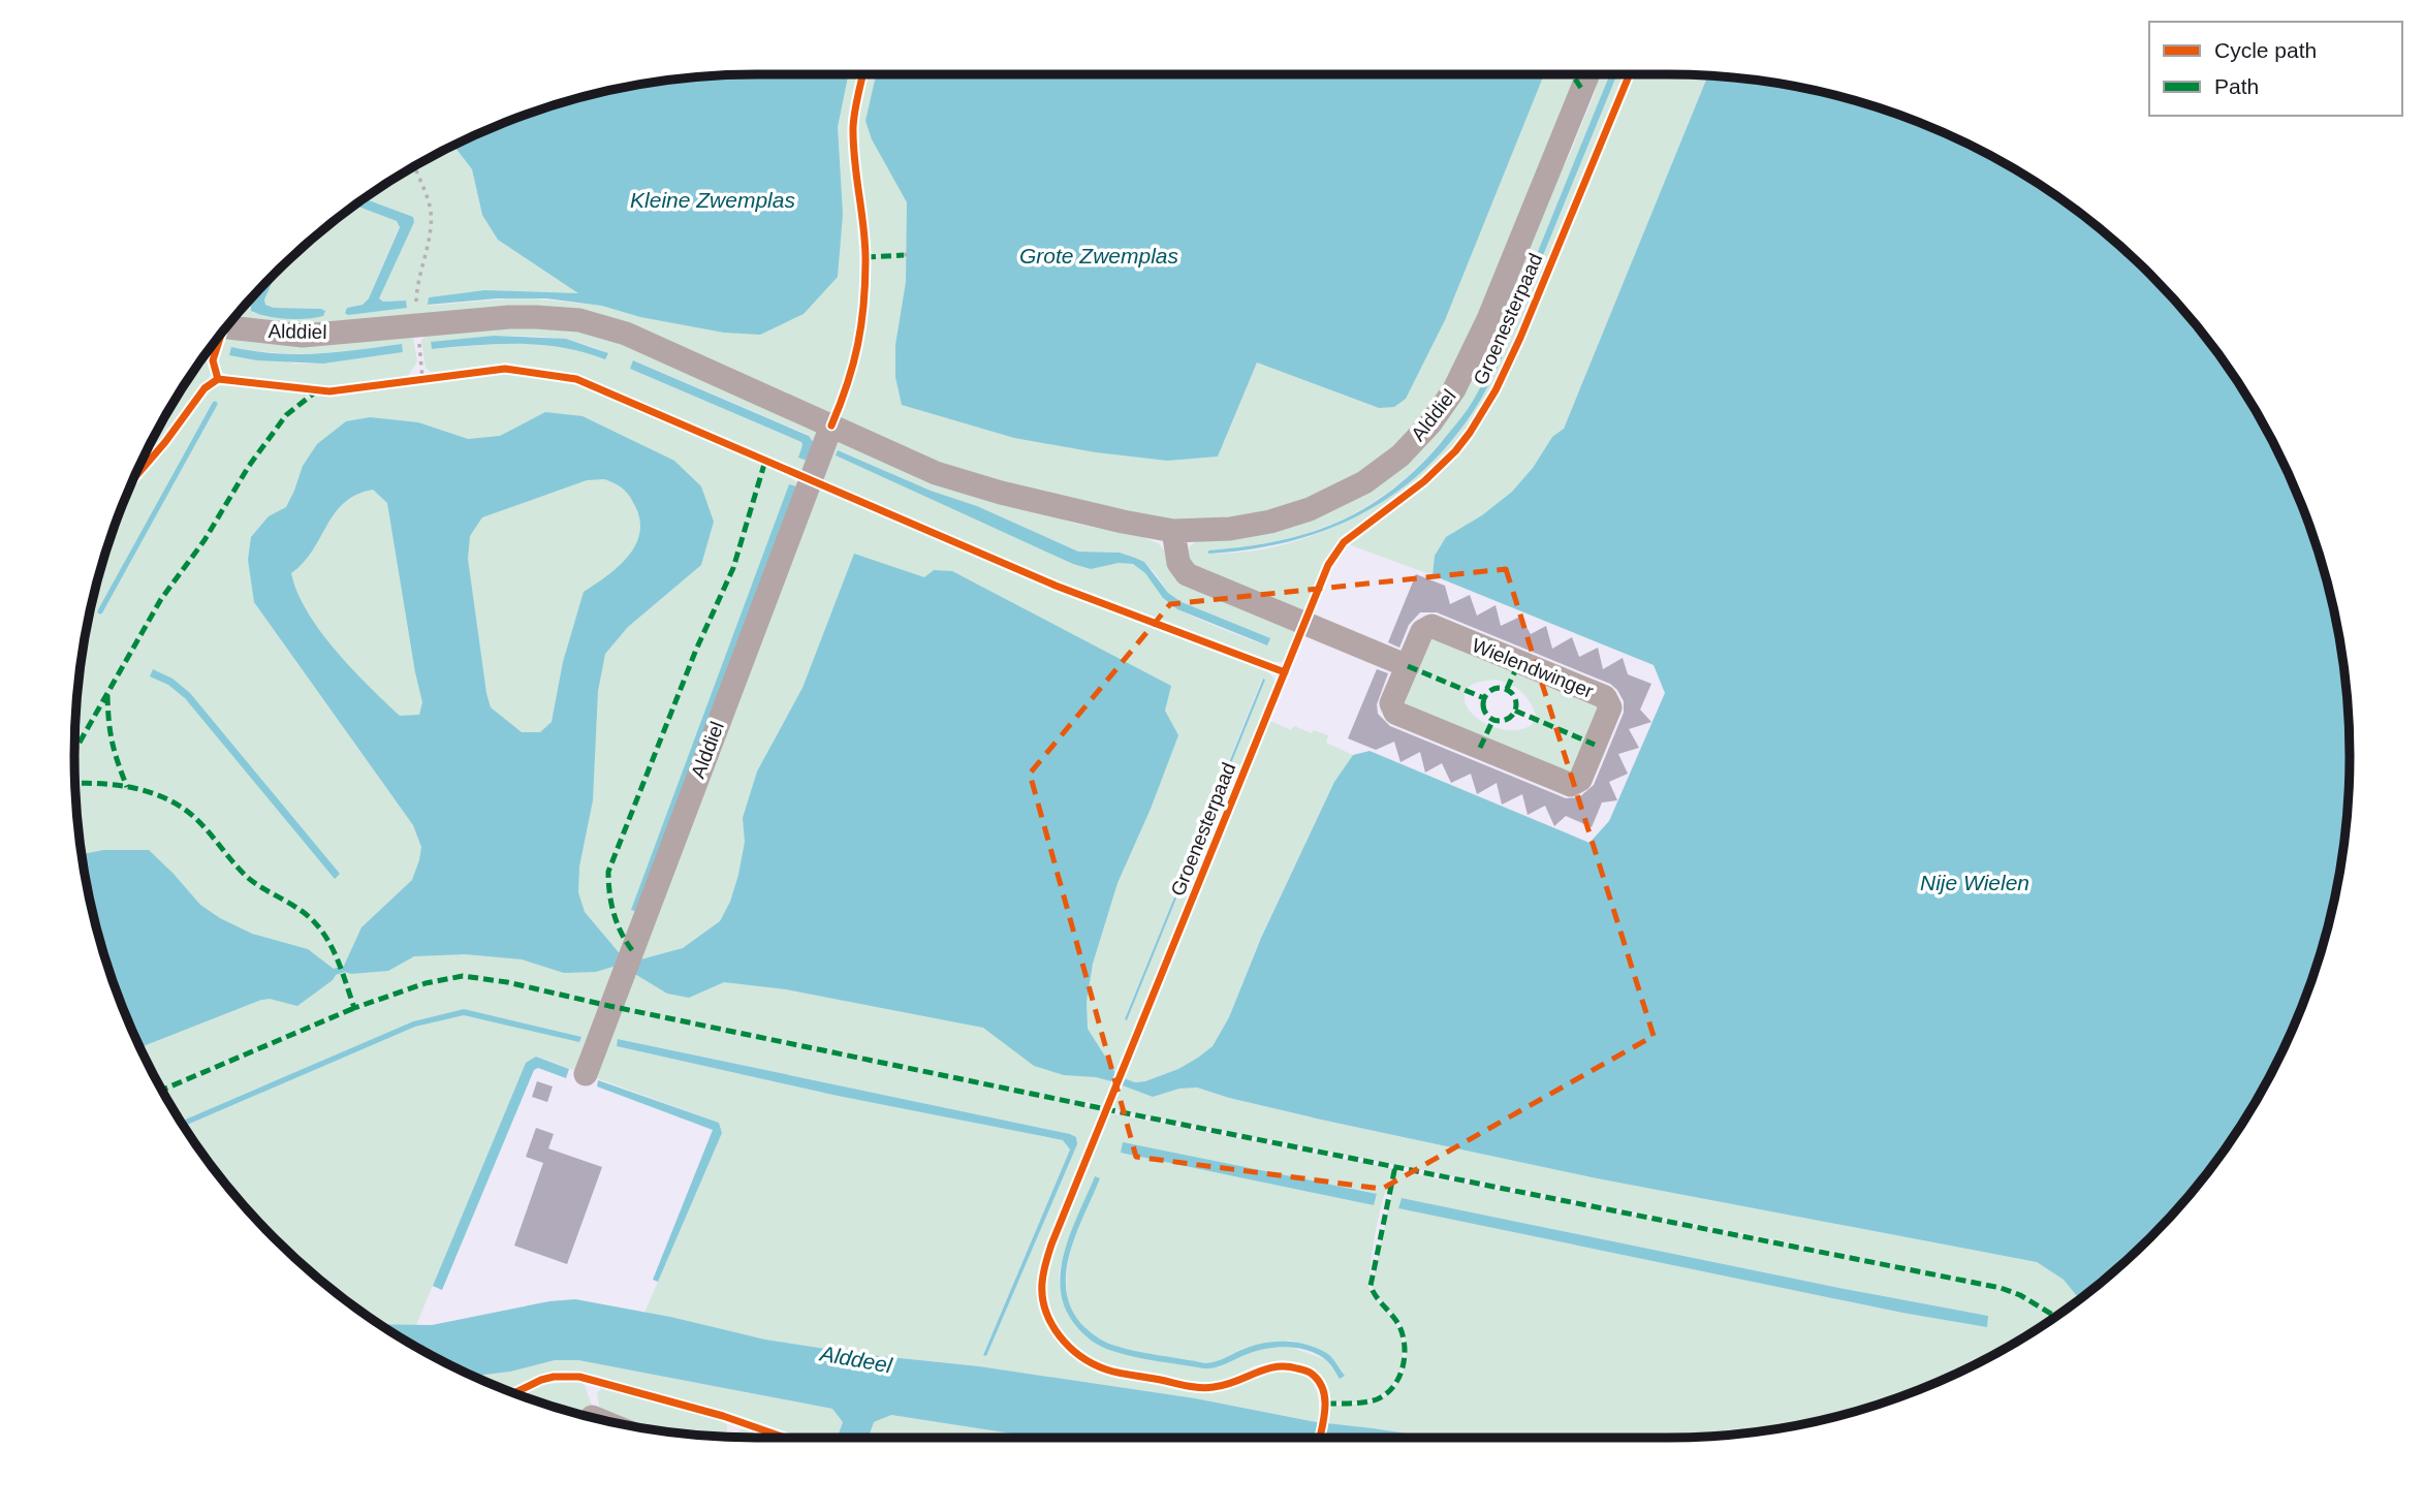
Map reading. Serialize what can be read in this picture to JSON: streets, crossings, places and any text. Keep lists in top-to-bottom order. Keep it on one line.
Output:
{"streets":{"street":["Alddiel","Wielendwinger"],"cycle path":["Groenesterpaad"]},"water":["Kleine Zwemplas","Grote Zwemplas","Nije Wielen","Alddeel"],"legend":["Cycle path","Path"]}
